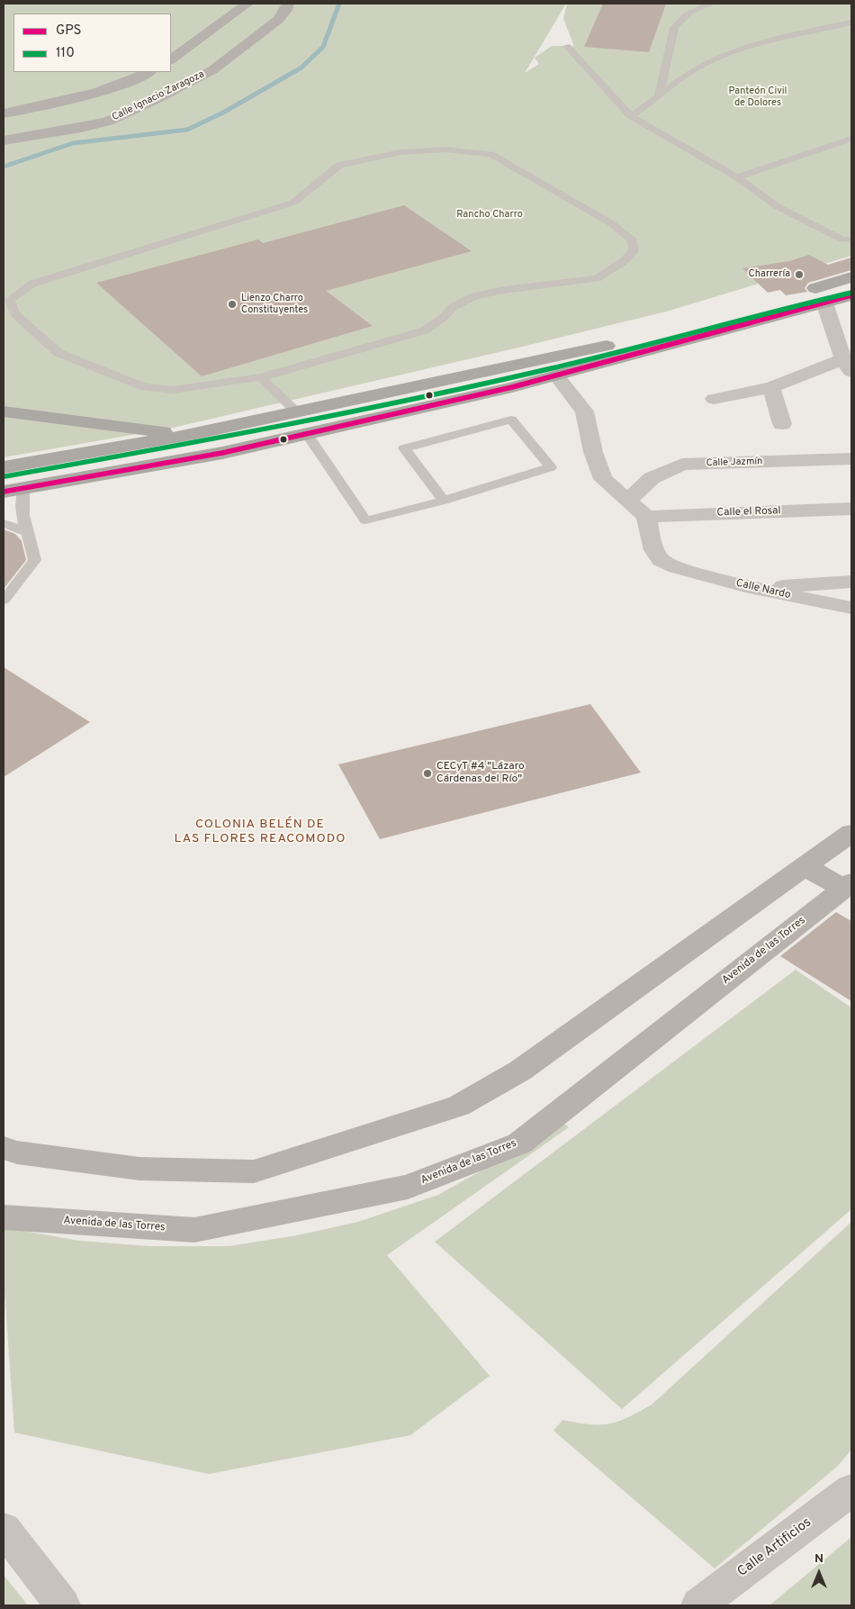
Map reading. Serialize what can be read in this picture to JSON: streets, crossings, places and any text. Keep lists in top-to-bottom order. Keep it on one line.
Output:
{"streets":{"street":["Calle Ignacio Zaragoza","Calle Jazmín","Calle el Rosal","Calle Nardo","Avenida de las Torres","Calle Artificios"]},"crossings":[["Calle el Rosal","Calle Nardo"]],"districts":["COLONIA BELÉN DE LAS FLORES REACOMODO"],"parks":["Panteón Civil de Dolores","Rancho Charro"],"places":["Charrería","Lienzo Charro Constituyentes","CECyT #4 \"Lázaro Cárdenas del Río\""],"lines":["transit line 110","transit line GPS"],"legend":["GPS","110"],"north":"top"}
